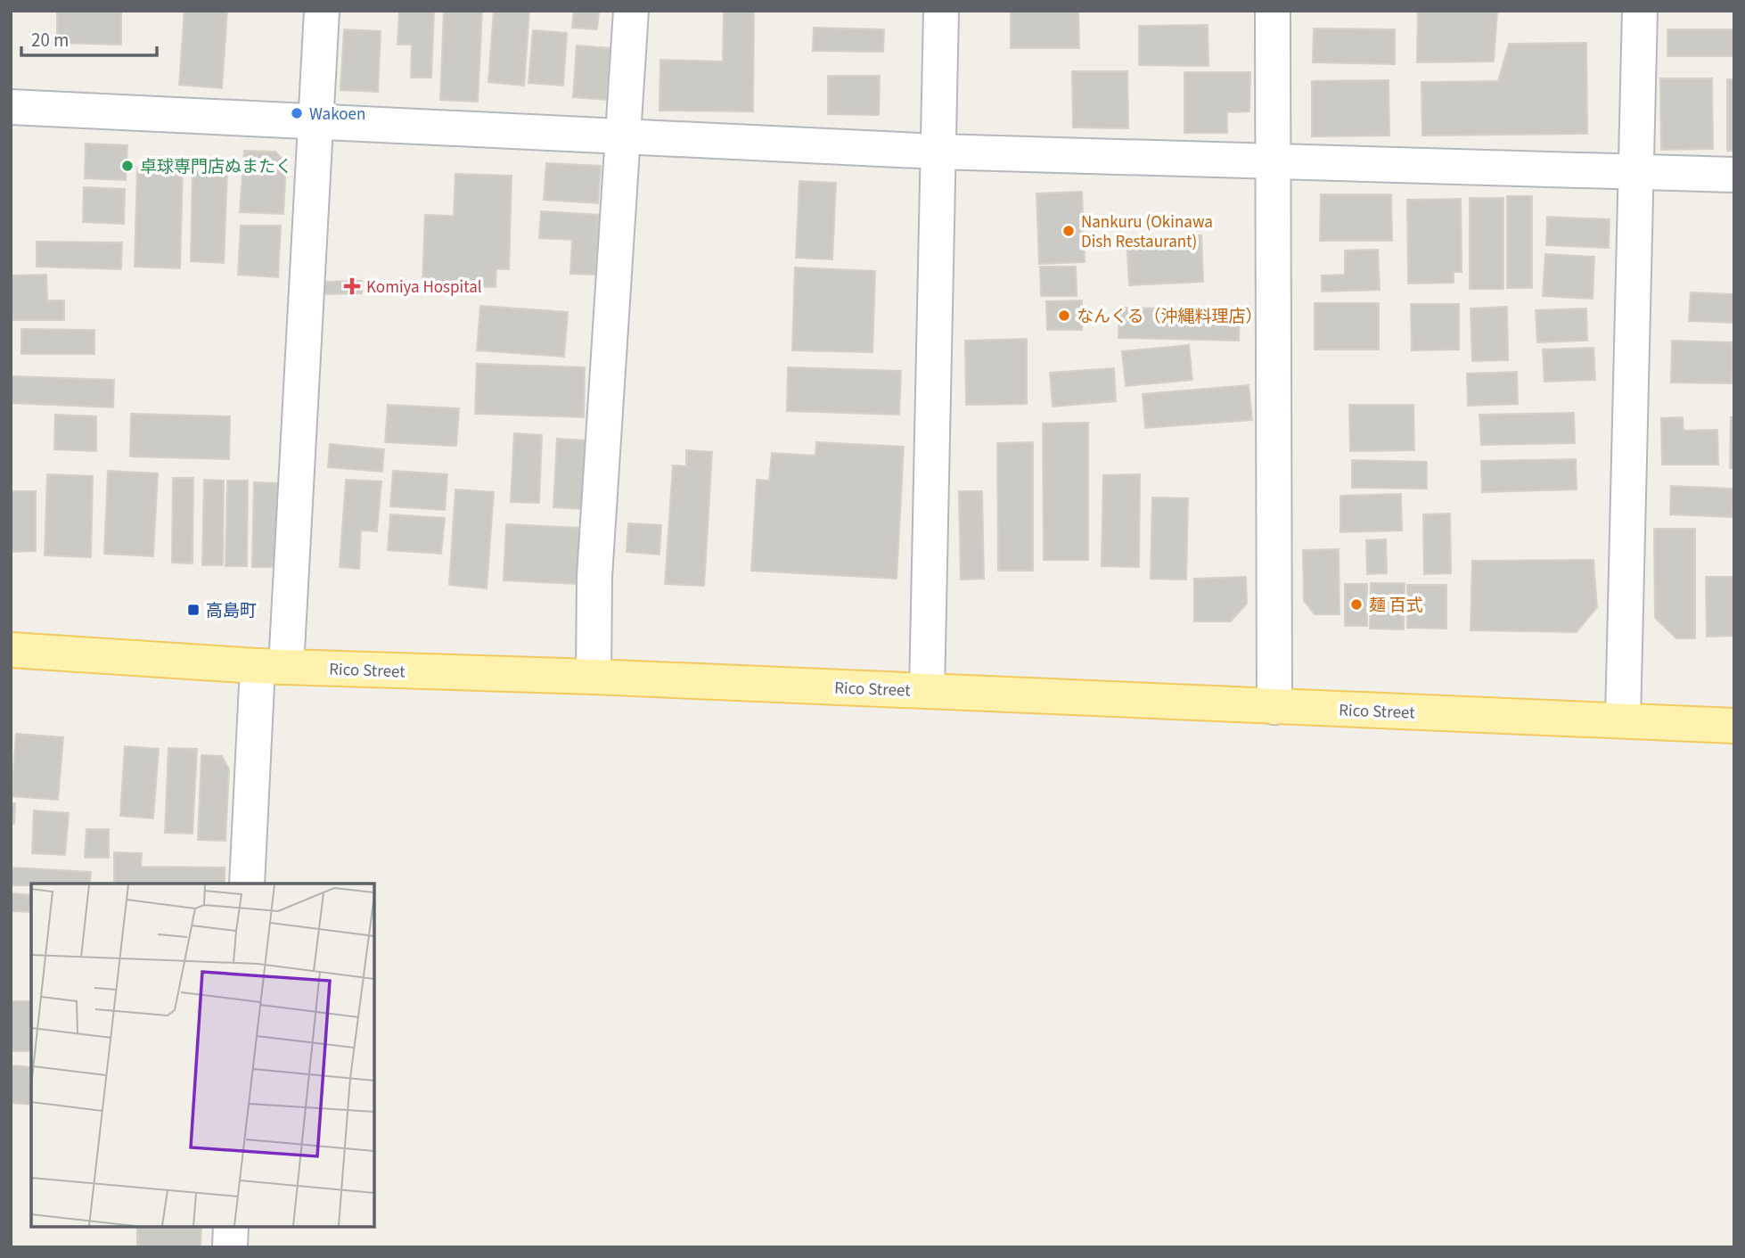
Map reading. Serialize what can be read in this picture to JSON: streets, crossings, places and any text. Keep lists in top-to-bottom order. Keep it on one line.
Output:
{"streets":{"main road":["Rico Street"]},"places":{"other":["Wakoen","卓球専門店ぬまたく","Nankuru (Okinawa Dish Restaurant)","なんくる（沖縄料理店）","麺 百式"],"health":["Komiya Hospital"],"transit":["高島町"]},"scale_bar":"20 m"}
